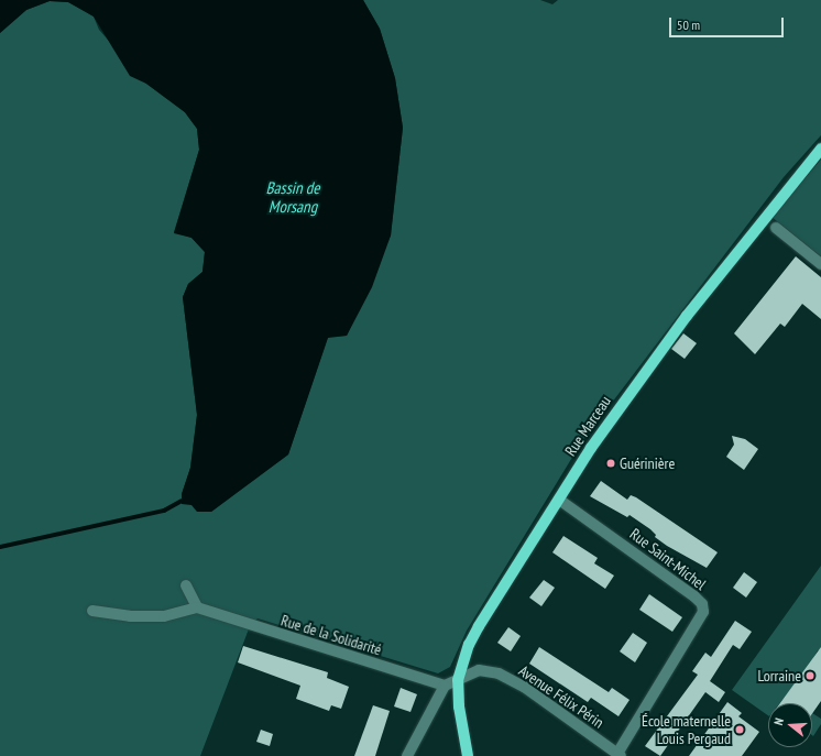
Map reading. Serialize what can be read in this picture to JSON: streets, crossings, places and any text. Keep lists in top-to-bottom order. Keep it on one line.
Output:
{"streets":{"main road":["Rue Marceau"],"street":["Rue Saint-Michel","Rue de la Solidarité","Avenue Félix Périn"]},"crossings":[["Rue Marceau","Rue Saint-Michel"],["Rue Marceau","Avenue Félix Périn"],["Rue Saint-Michel","Avenue Félix Périn"]],"water":["Bassin de Morsang"],"places":["Guérinière","Lorraine","École maternelle Louis Pergaud"],"scale_bar":"50 m","north":"left"}
